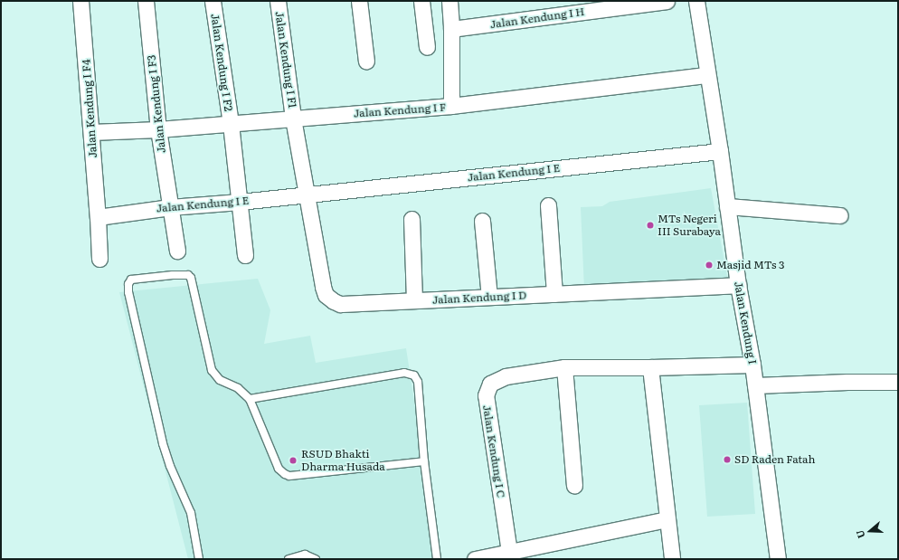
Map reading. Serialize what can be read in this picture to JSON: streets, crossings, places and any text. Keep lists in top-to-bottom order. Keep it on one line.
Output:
{"streets":{"street":["Jalan Kendung I H","Jalan Kendung I F1","Jalan Kendung I F2","Jalan Kendung I F3","Jalan Kendung I F4","Jalan Kendung I F","Jalan Kendung I E","Jalan Kendung I D","Jalan Kendung I","Jalan Kendung I C"]},"crossings":[["Jalan Kendung I F1","Jalan Kendung I F"],["Jalan Kendung I F2","Jalan Kendung I F"],["Jalan Kendung I F2","Jalan Kendung I E"],["Jalan Kendung I F3","Jalan Kendung I F"],["Jalan Kendung I F3","Jalan Kendung I E"],["Jalan Kendung I F4","Jalan Kendung I F"],["Jalan Kendung I F4","Jalan Kendung I E"],["Jalan Kendung I F","Jalan Kendung I"],["Jalan Kendung I E","Jalan Kendung I D"],["Jalan Kendung I E","Jalan Kendung I"],["Jalan Kendung I D","Jalan Kendung I"],["Jalan Kendung I","Jalan Kendung I C"]],"places":["MTs Negeri III Surabaya","Masjid MTs 3","SD Raden Fatah","RSUD Bhakti Dharma Husada"],"north":"left"}
